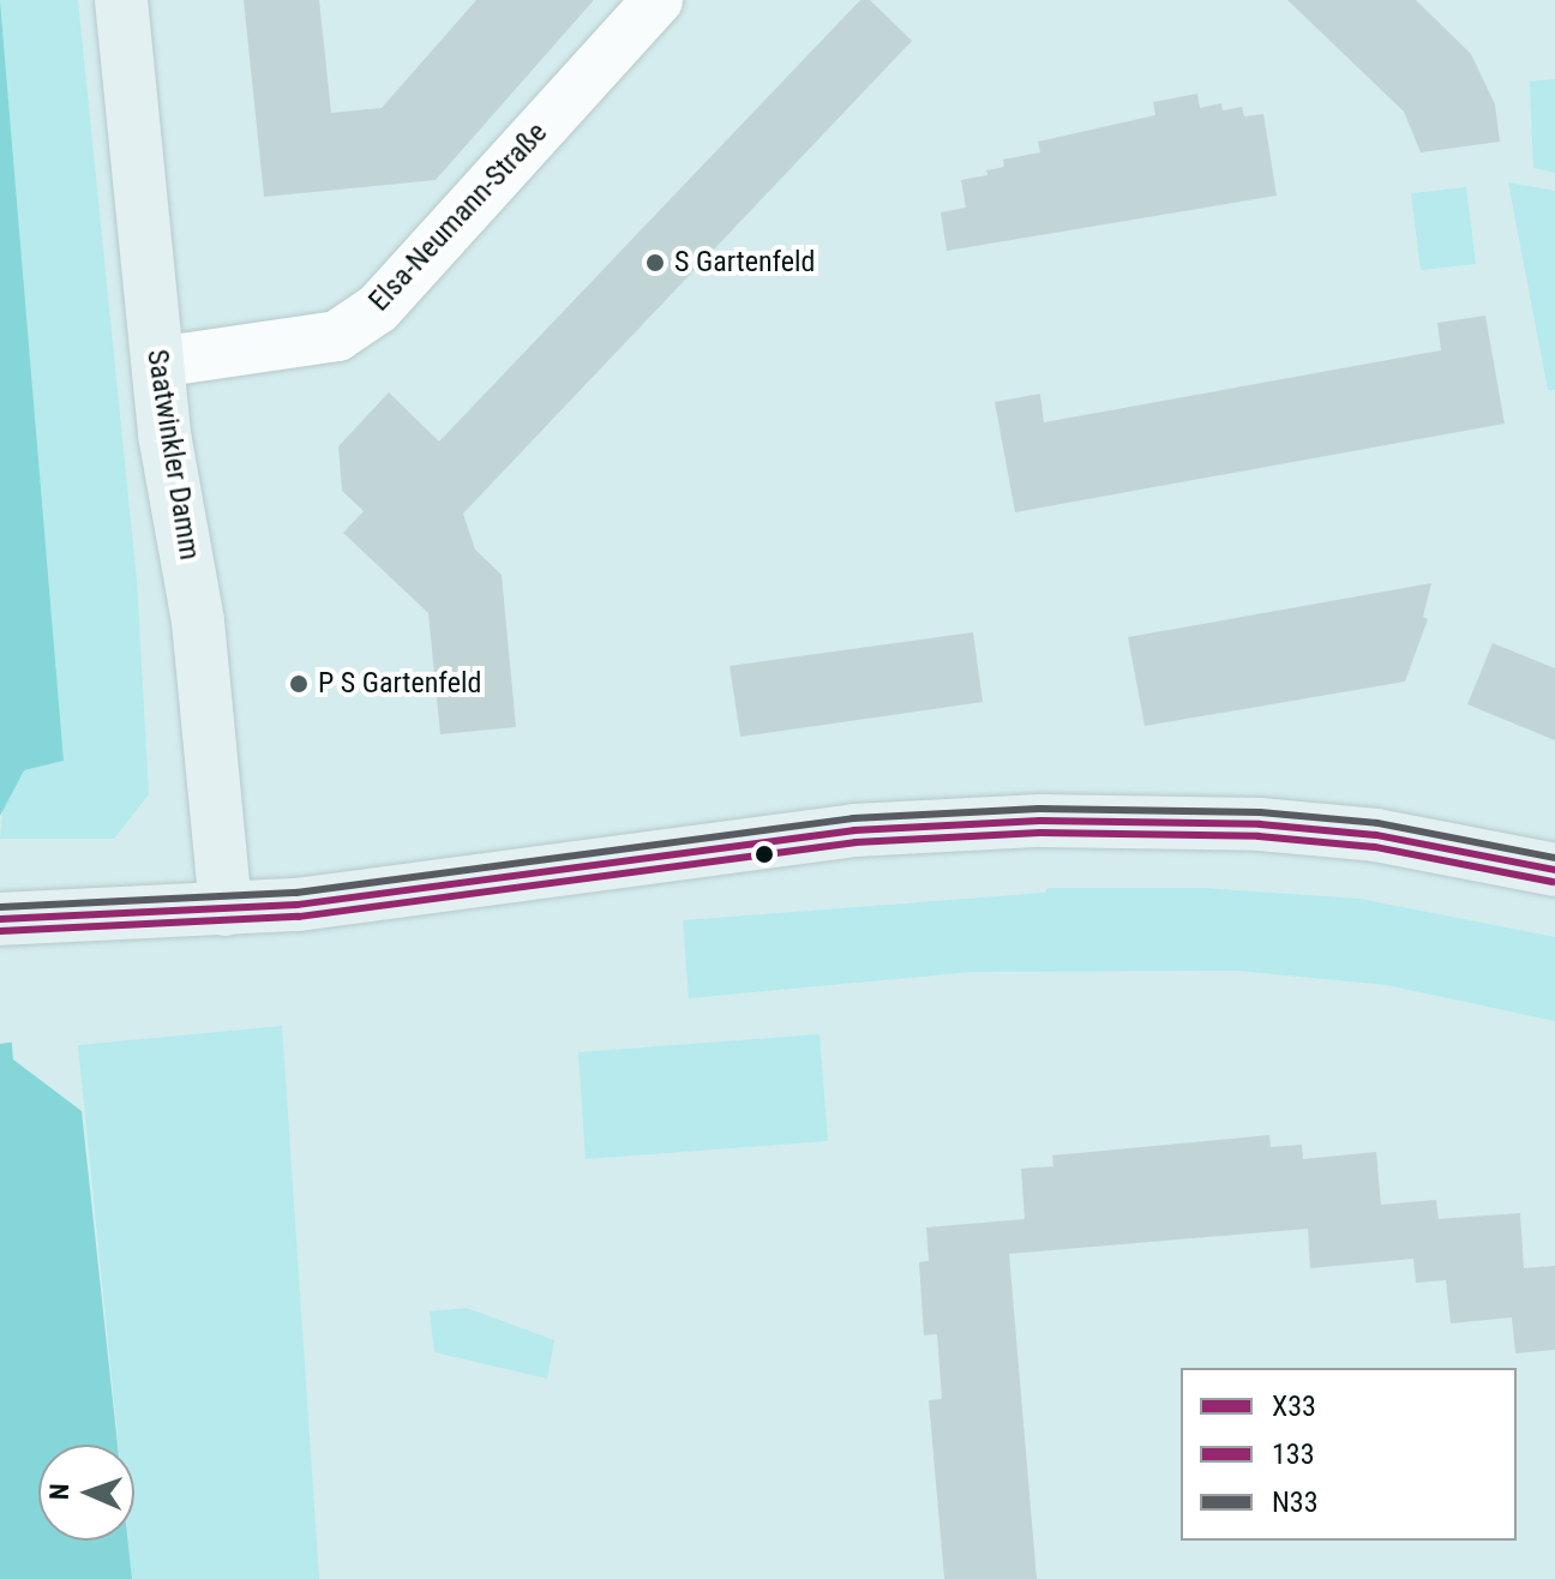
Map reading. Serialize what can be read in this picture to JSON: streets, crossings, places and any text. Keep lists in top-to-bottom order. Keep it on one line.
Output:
{"streets":{"main road":["Saatwinkler Damm"],"street":["Elsa-Neumann-Straße"]},"crossings":[["Elsa-Neumann-Straße","Saatwinkler Damm"]],"places":["S Gartenfeld","P S Gartenfeld"],"lines":["transit line N33","transit line X33","transit line 133"],"legend":["X33","133","N33"],"north":"left"}
